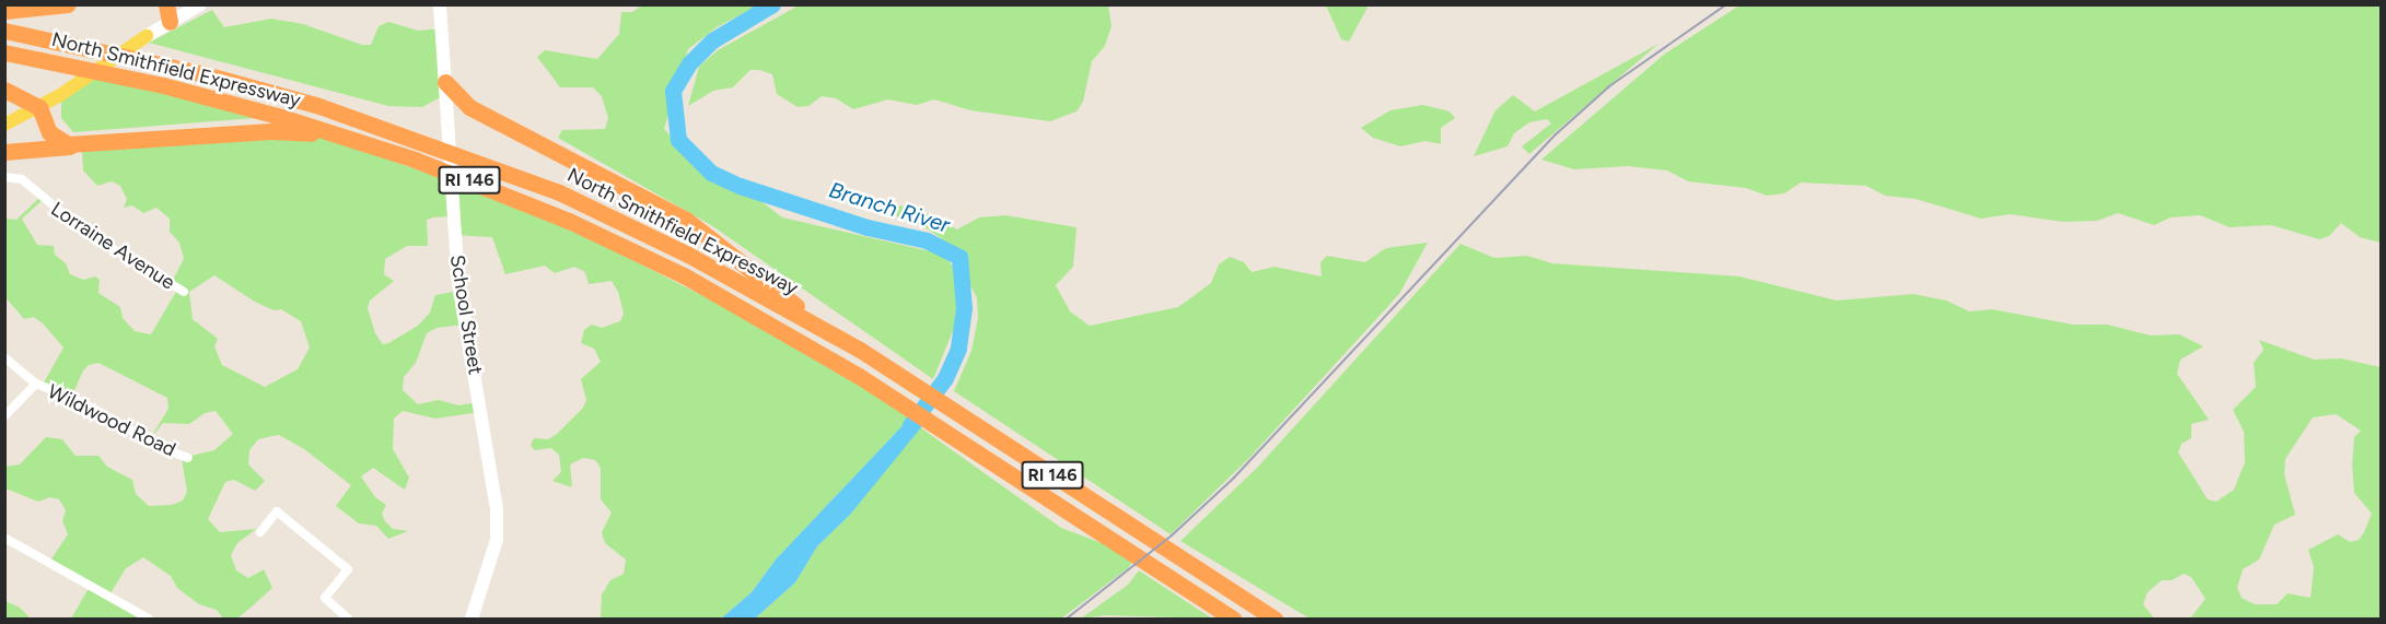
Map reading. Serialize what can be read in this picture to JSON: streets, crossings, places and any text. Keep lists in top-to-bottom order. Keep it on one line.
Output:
{"streets":{"highway":["North Smithfield Expressway","RI 146"],"street":["Lorraine Avenue","School Street","Wildwood Road"]},"water":["Branch River"]}
